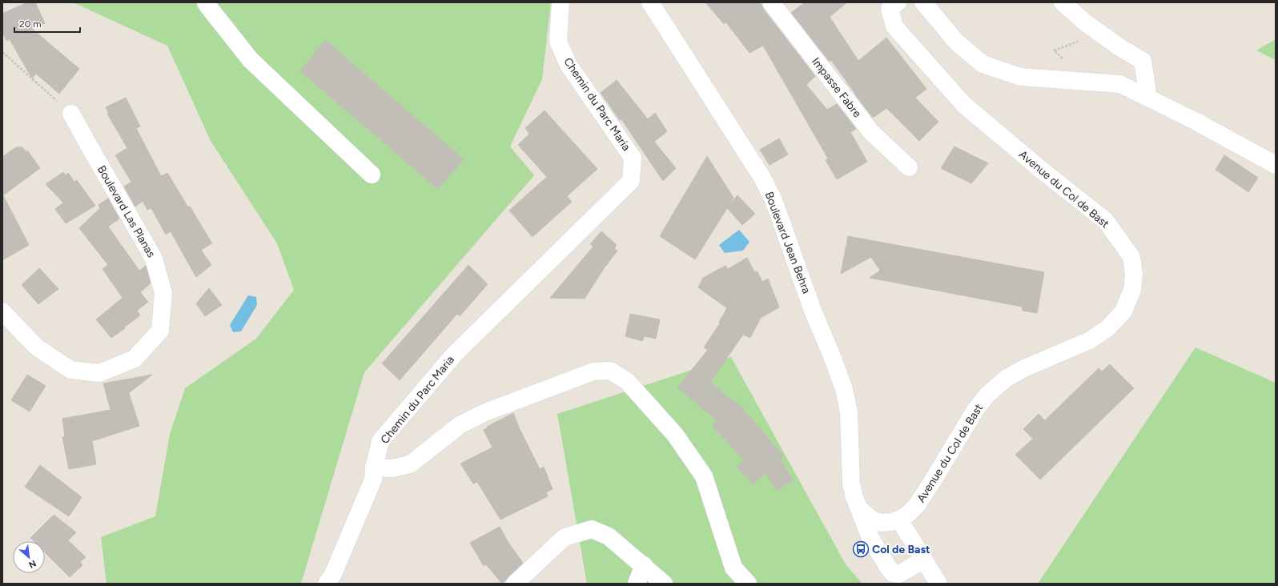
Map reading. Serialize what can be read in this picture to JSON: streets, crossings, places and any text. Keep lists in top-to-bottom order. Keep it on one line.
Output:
{"streets":{"street":["Impasse Fabre","Chemin du Parc Maria","Avenue du Col de Bast","Boulevard Las Planas","Boulevard Jean Behra"]},"crossings":[["Avenue du Col de Bast","Boulevard Jean Behra"]],"places":{"bus stop":["Col de Bast"]},"scale_bar":"20 m","north":"bottom right"}
